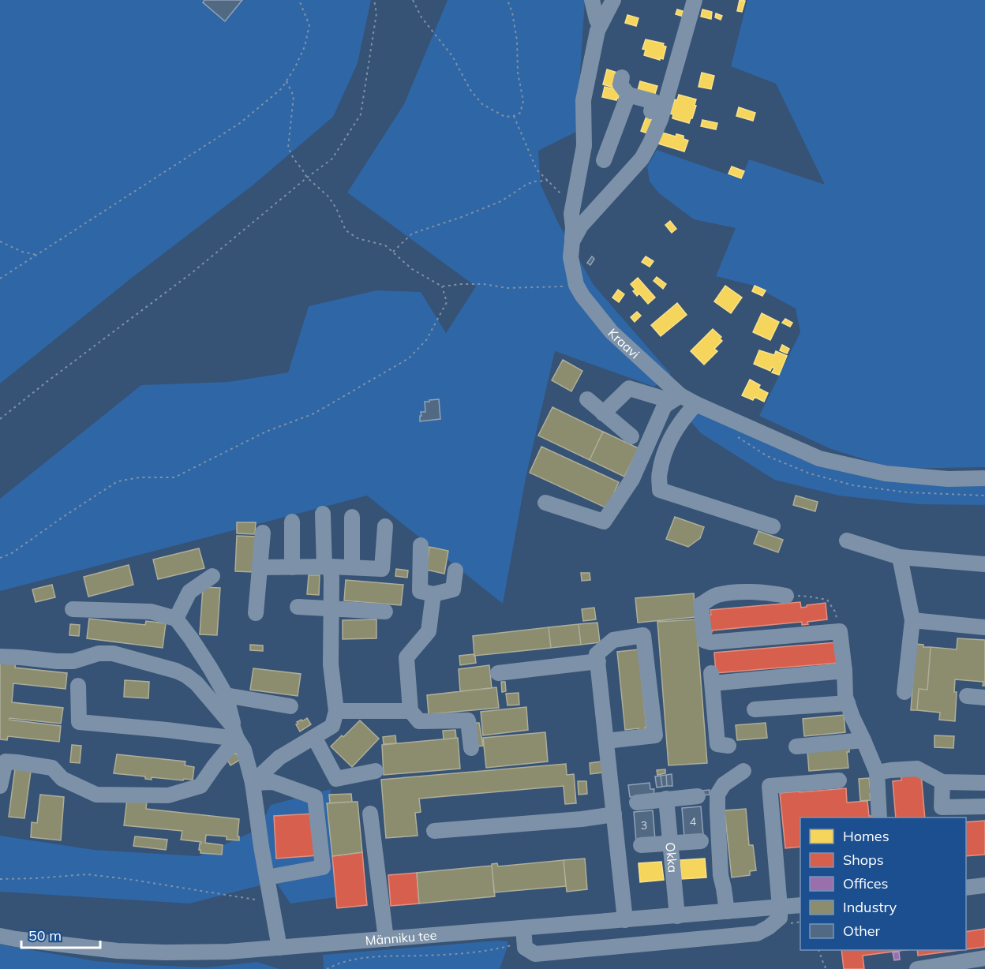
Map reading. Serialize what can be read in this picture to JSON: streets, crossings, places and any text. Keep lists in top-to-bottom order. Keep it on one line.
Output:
{"streets":{"street":["Kraavi","Okka","Männiku tee"]},"crossings":[["Okka","Männiku tee"]],"house_numbers":["4","3"],"legend":["Homes","Shops","Offices","Industry","Other"],"scale_bar":"50 m"}
